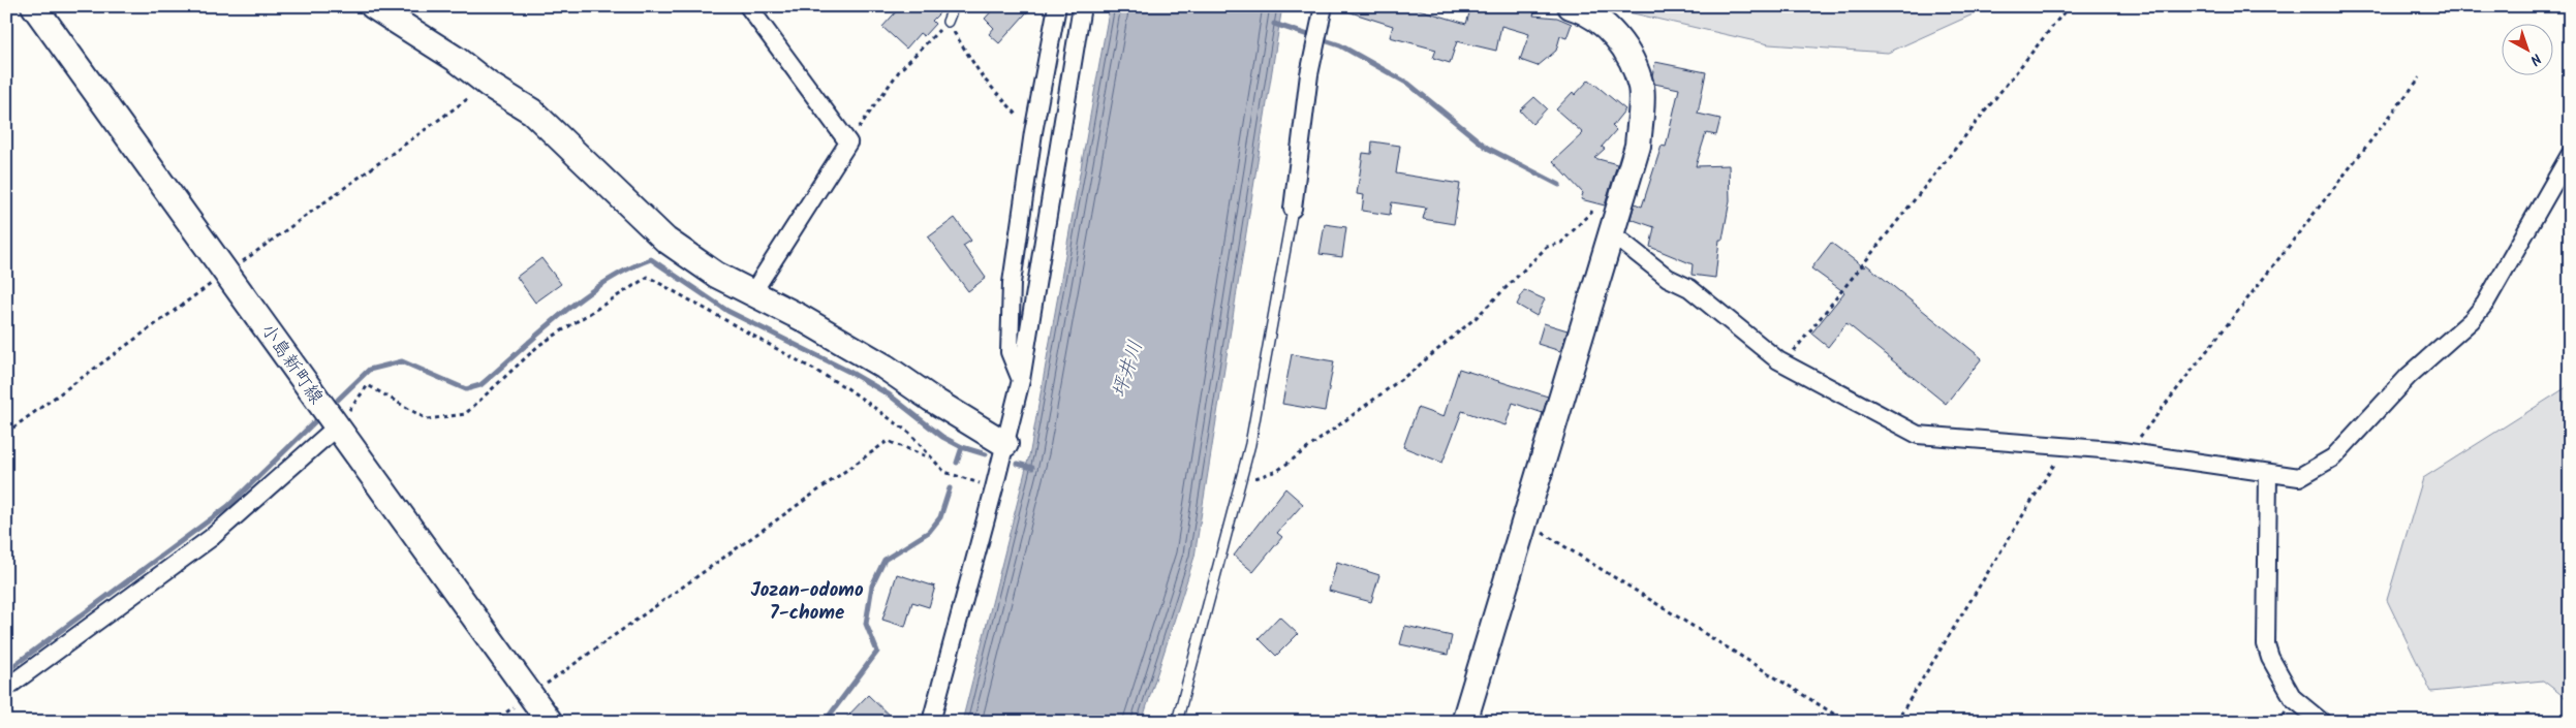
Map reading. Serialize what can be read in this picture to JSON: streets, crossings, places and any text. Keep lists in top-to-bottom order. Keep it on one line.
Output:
{"streets":{"street":["小島新町線"]},"districts":["Jozan-odomo 7-chome"],"water":["坪井川"],"north":"bottom right"}
